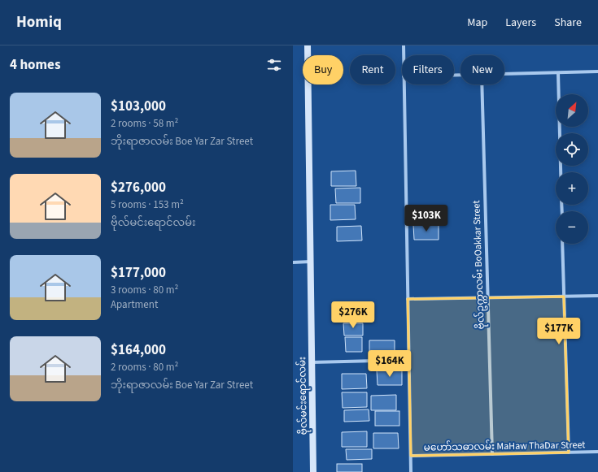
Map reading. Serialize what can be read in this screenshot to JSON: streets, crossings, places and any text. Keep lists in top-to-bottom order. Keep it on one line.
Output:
{"streets":{"street":["ဗိုလ်ဥက္ကာလမ်း BoOakkar Street","ဗိုလ်မင်းရောင်လမ်း","မဟော်သဓာလမ်း MaHaw ThaDar Street"]},"crossings":[["ဗိုလ်ဥက္ကာလမ်း BoOakkar Street","မဟော်သဓာလမ်း MaHaw ThaDar Street"]],"north":"top right","page":{"header":"Homiq","nav":["Map","Layers","Share"],"heading":"4 homes","chip":["Buy","Rent","Filters","New"],"list":[{"name":"$103,000","note":"2 rooms · 58 m² · ဘိုးရာဇာလမ်း Boe Yar Zar Street"},{"name":"$276,000","note":"5 rooms · 153 m² · ဗိုလ်မင်းရောင်လမ်း"},{"name":"$177,000","note":"3 rooms · 80 m² · Apartment"},{"name":"$164,000","note":"2 rooms · 80 m² · ဘိုးရာဇာလမ်း Boe Yar Zar Street"}],"map_buttons":["+","−"],"price":["$103K","$276K","$177K","$164K"]}}
